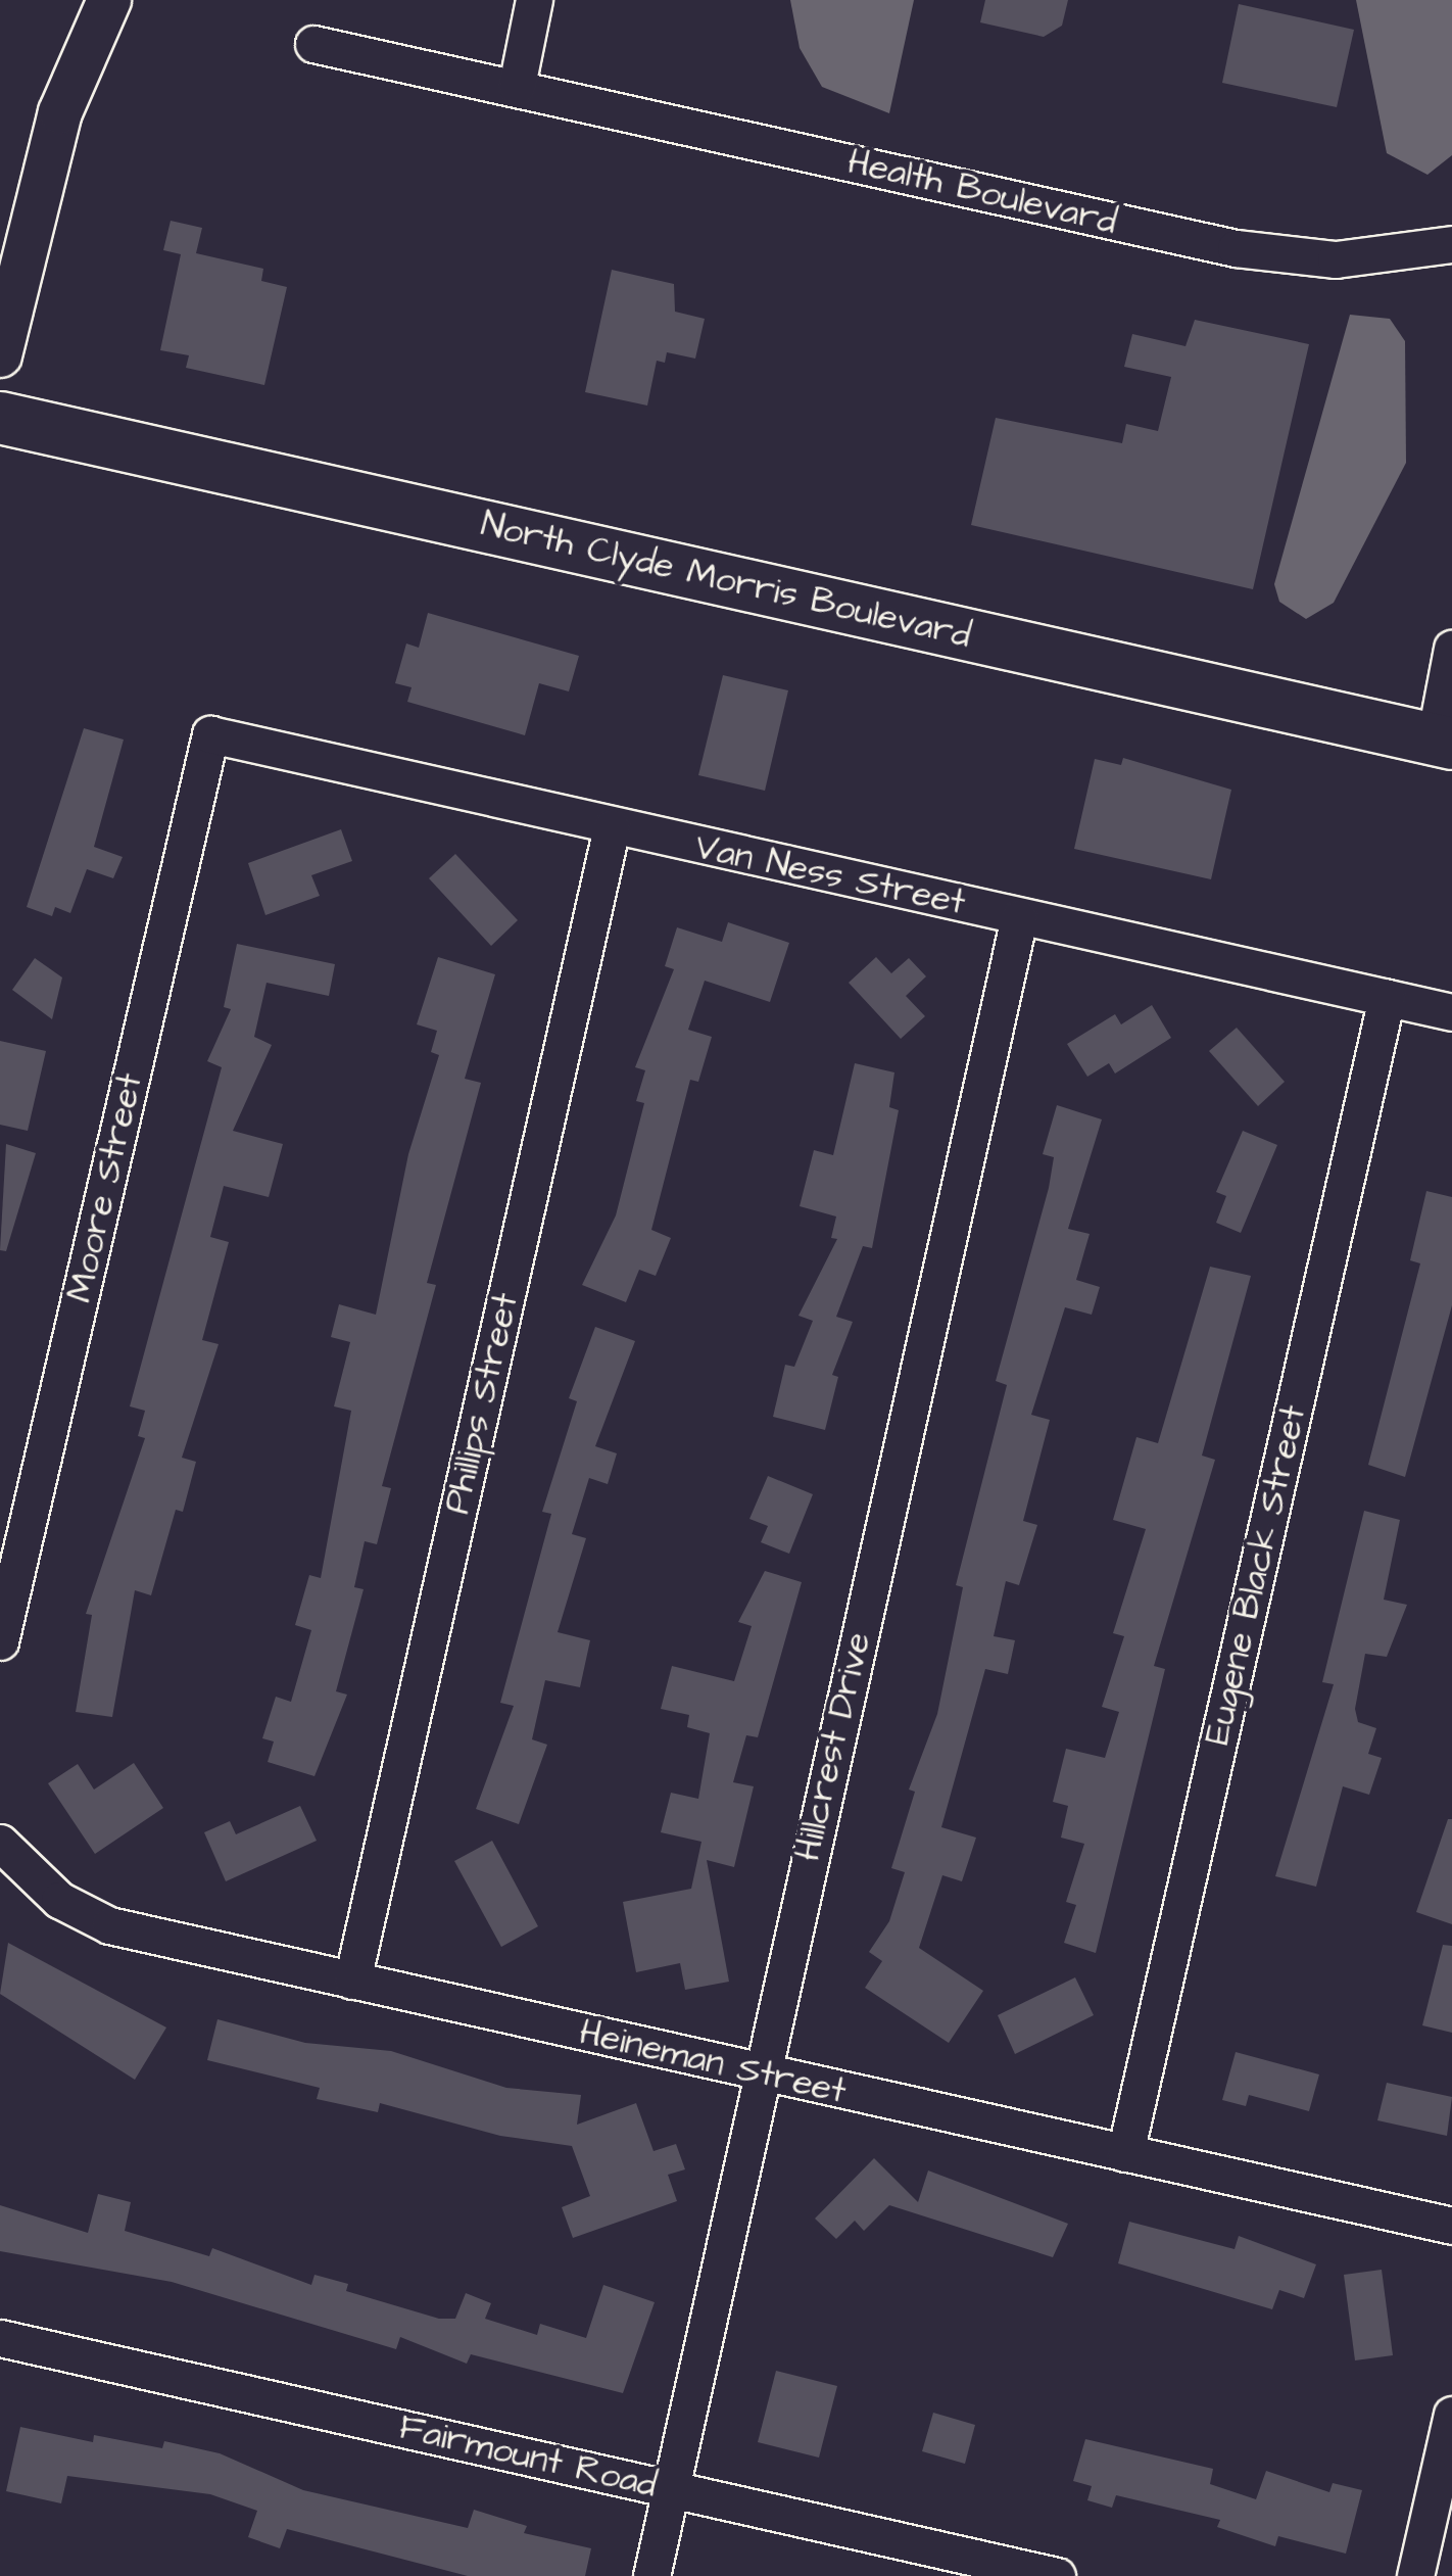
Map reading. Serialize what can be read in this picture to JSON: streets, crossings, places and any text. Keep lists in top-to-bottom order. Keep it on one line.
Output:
{"streets":{"main road":["North Clyde Morris Boulevard"],"street":["Health Boulevard","Van Ness Street","Moore Street","Phillips Street","Eugene Black Street","Hillcrest Drive","Heineman Street","Fairmount Road"]},"crossings":[["Van Ness Street","Moore Street"],["Van Ness Street","Phillips Street"],["Van Ness Street","Eugene Black Street"],["Van Ness Street","Hillcrest Drive"],["Phillips Street","Heineman Street"],["Eugene Black Street","Heineman Street"],["Hillcrest Drive","Heineman Street"],["Hillcrest Drive","Fairmount Road"]]}
